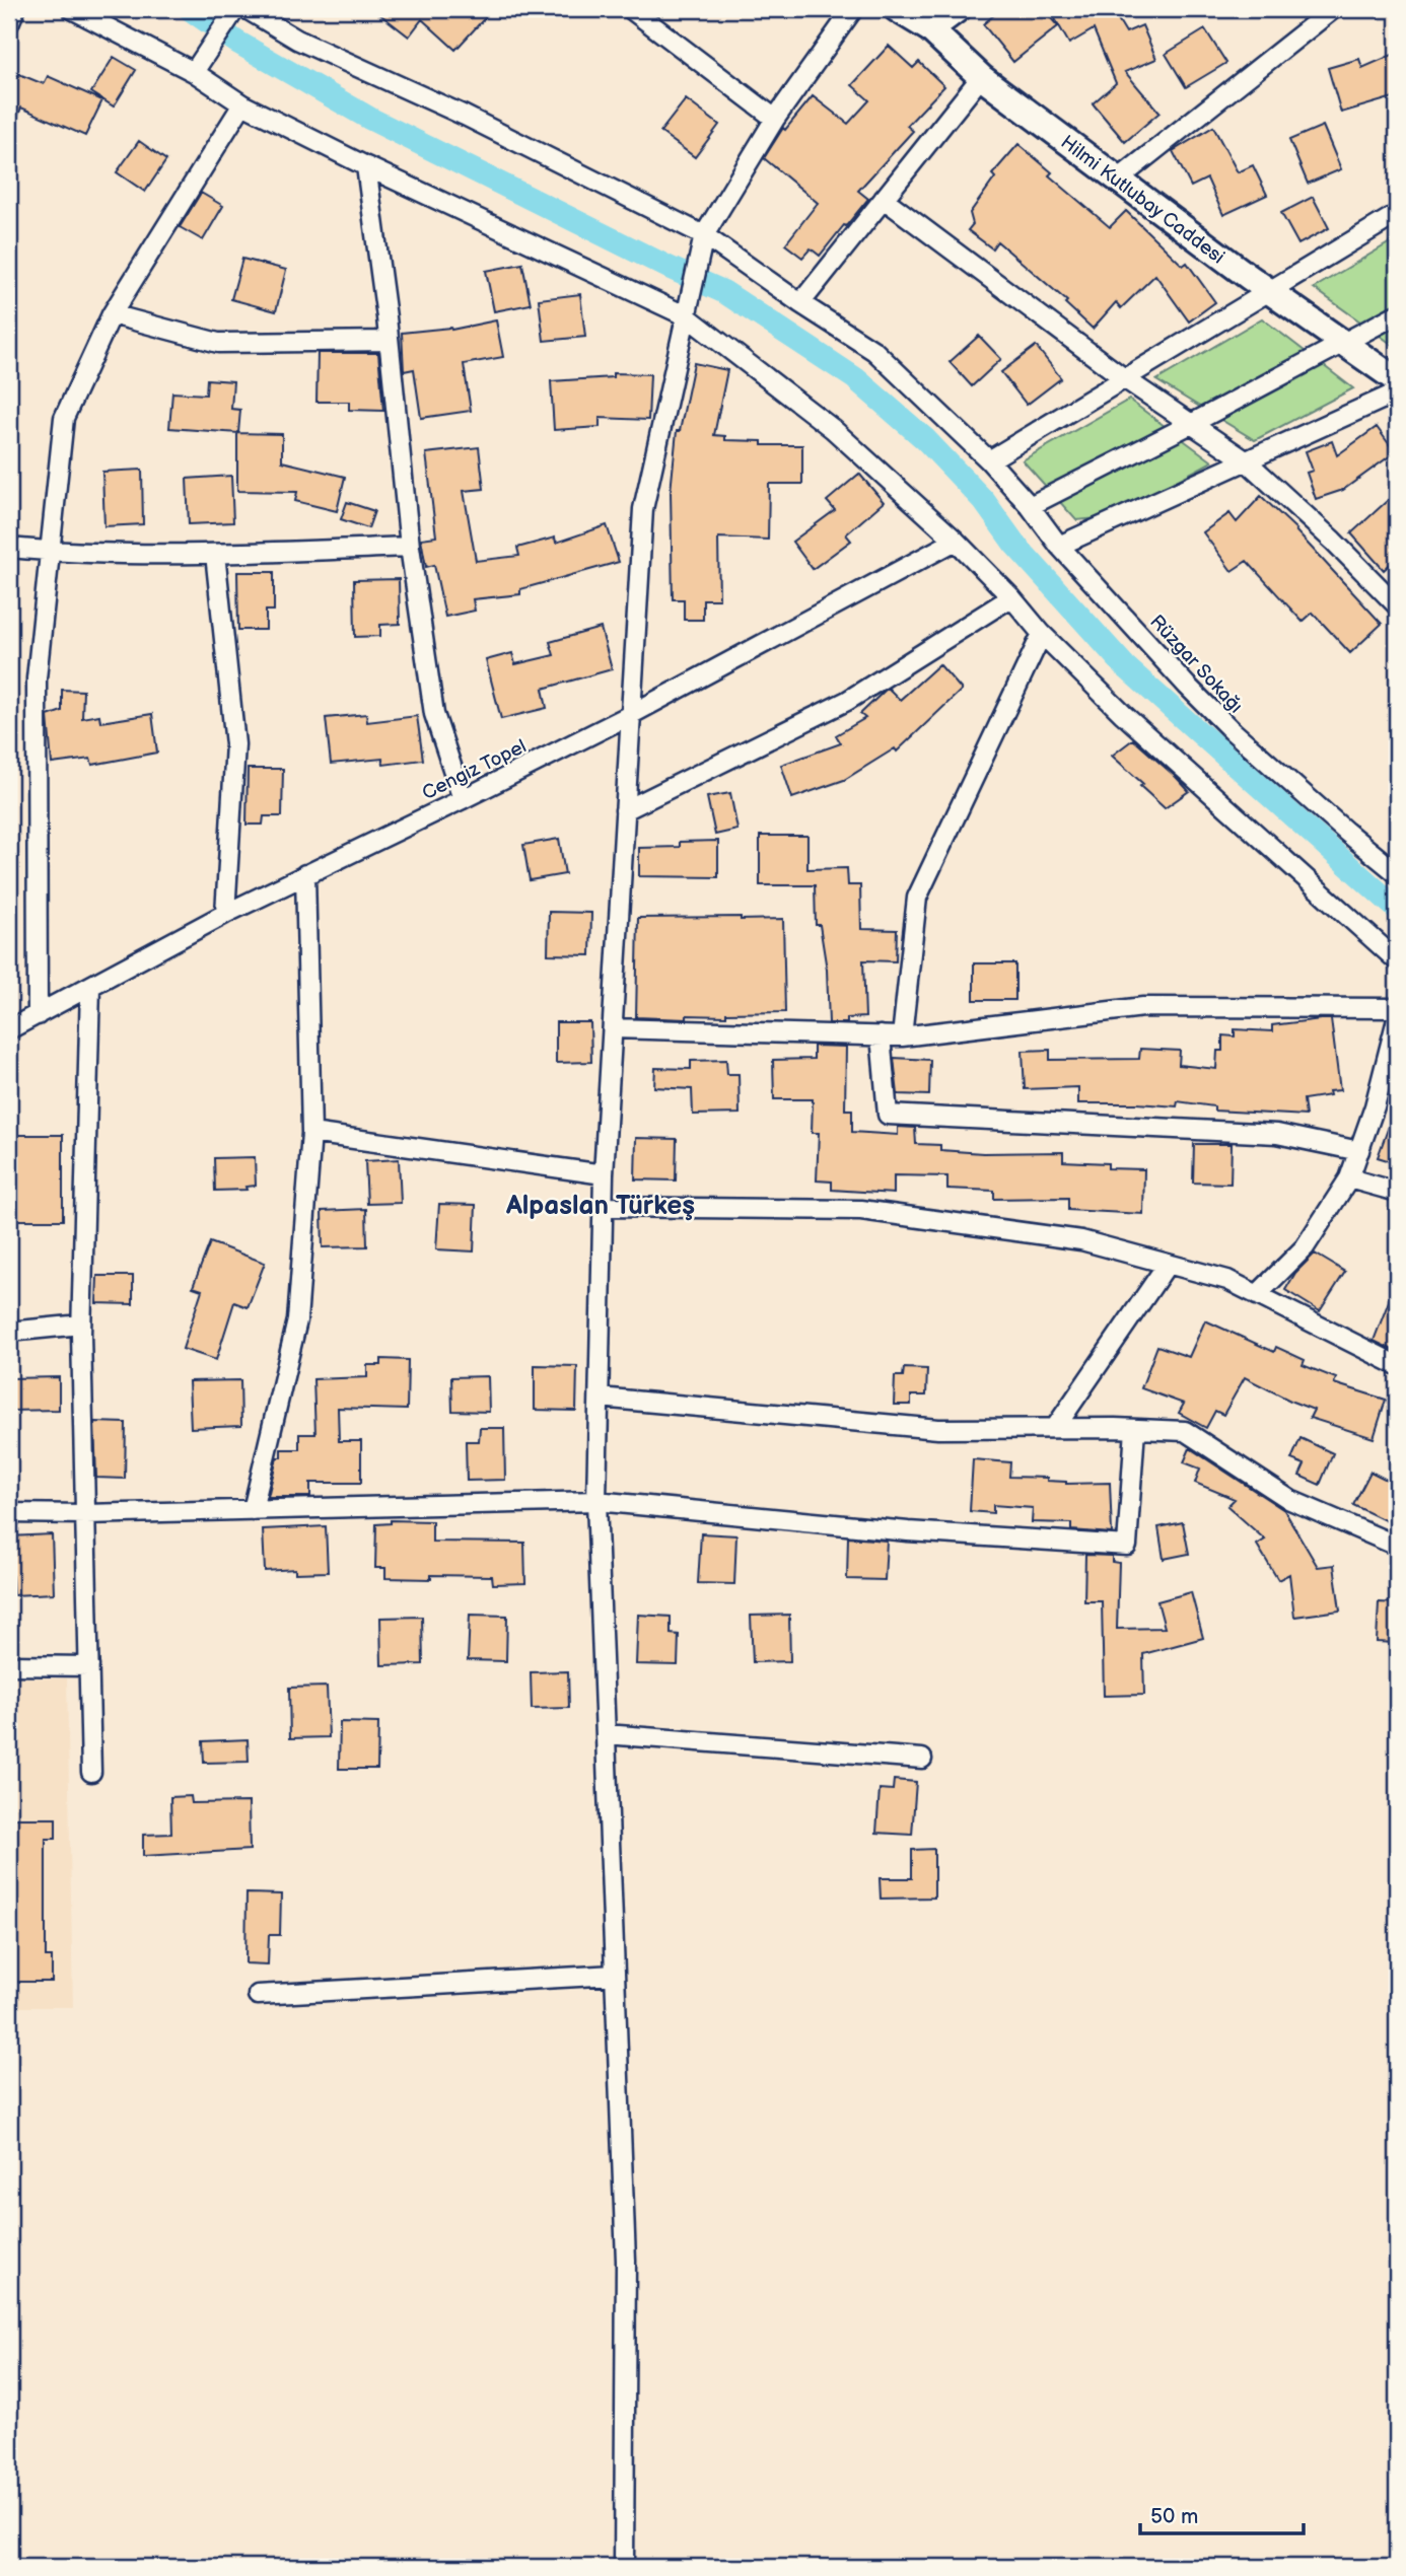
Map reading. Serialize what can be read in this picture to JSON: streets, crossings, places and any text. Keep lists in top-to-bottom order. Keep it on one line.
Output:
{"streets":{"street":["Hilmi Kutlubay Caddesi","Rüzgar Sokağı","Cengiz Topel"]},"districts":["Alpaslan Türkeş"],"scale_bar":"50 m"}
